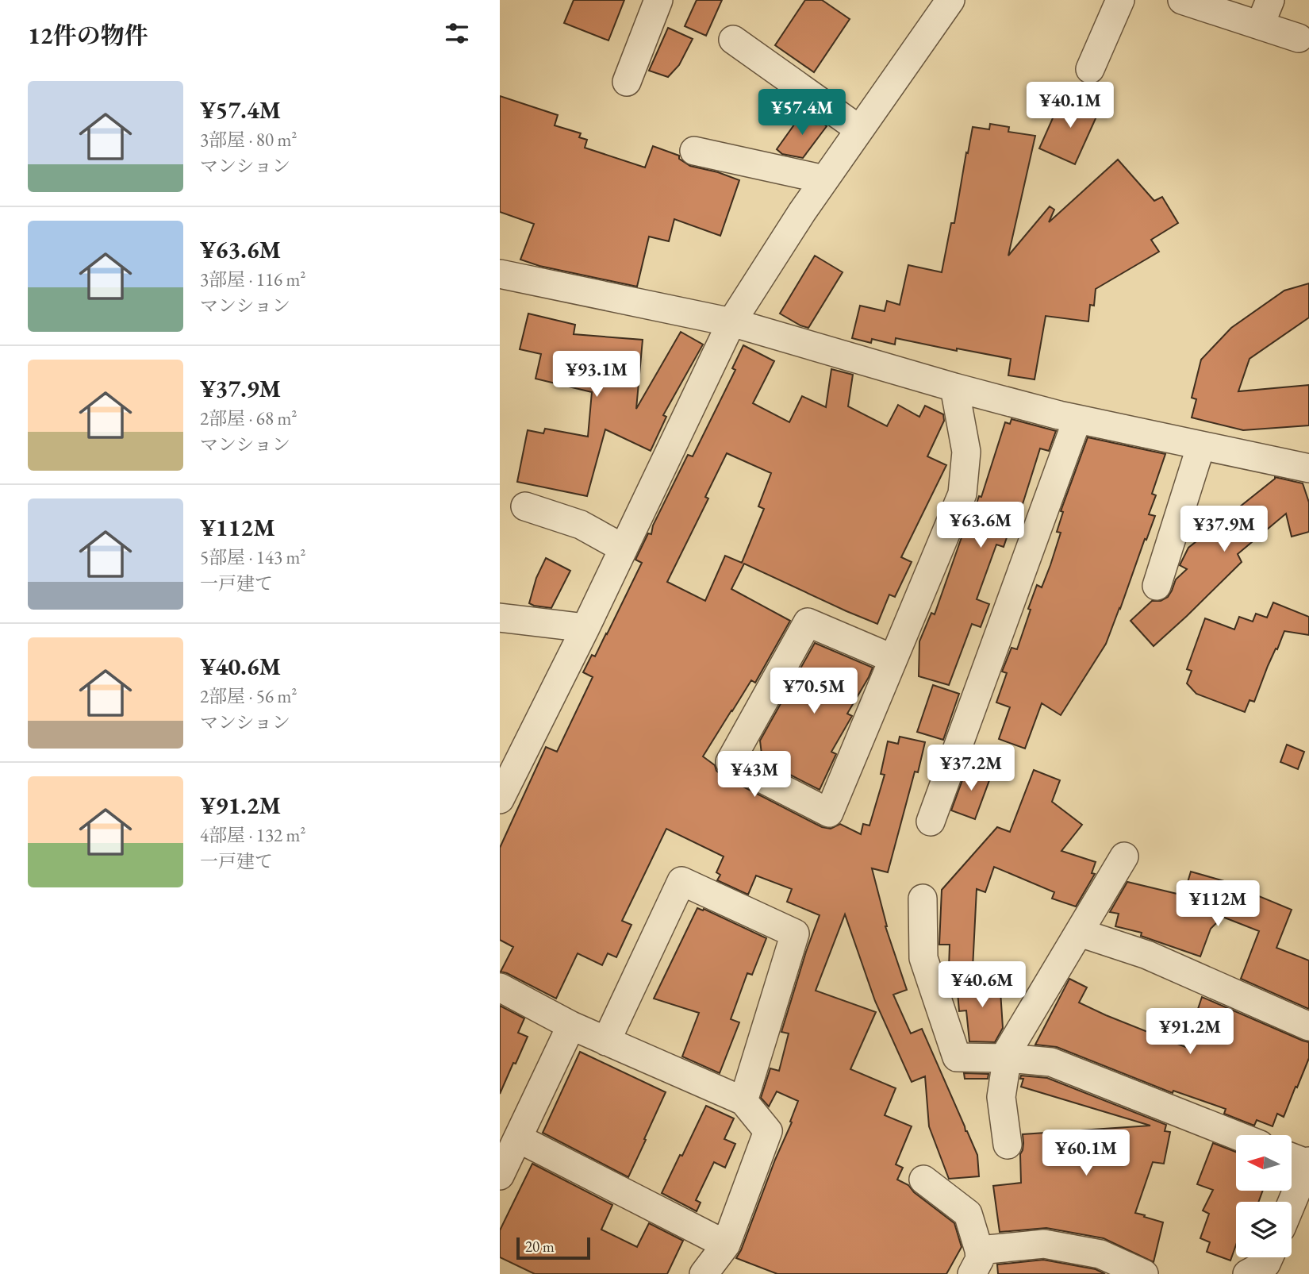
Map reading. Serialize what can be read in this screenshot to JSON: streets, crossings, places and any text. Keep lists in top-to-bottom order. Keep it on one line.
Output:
{"scale_bar":"20 m","north":"left","page":{"heading":"12件の物件","list":[{"name":"¥57.4M","note":"3部屋 · 80 m² · マンション"},{"name":"¥63.6M","note":"3部屋 · 116 m² · マンション"},{"name":"¥37.9M","note":"2部屋 · 68 m² · マンション"},{"name":"¥112M","note":"5部屋 · 143 m² · 一戸建て"},{"name":"¥40.6M","note":"2部屋 · 56 m² · マンション"},{"name":"¥91.2M","note":"4部屋 · 132 m² · 一戸建て"}],"price":["¥40.1M","¥57.4M","¥93.1M","¥63.6M","¥37.9M","¥70.5M","¥37.2M","¥43M","¥112M","¥40.6M","¥91.2M","¥60.1M"],"scale":"20 m"}}
